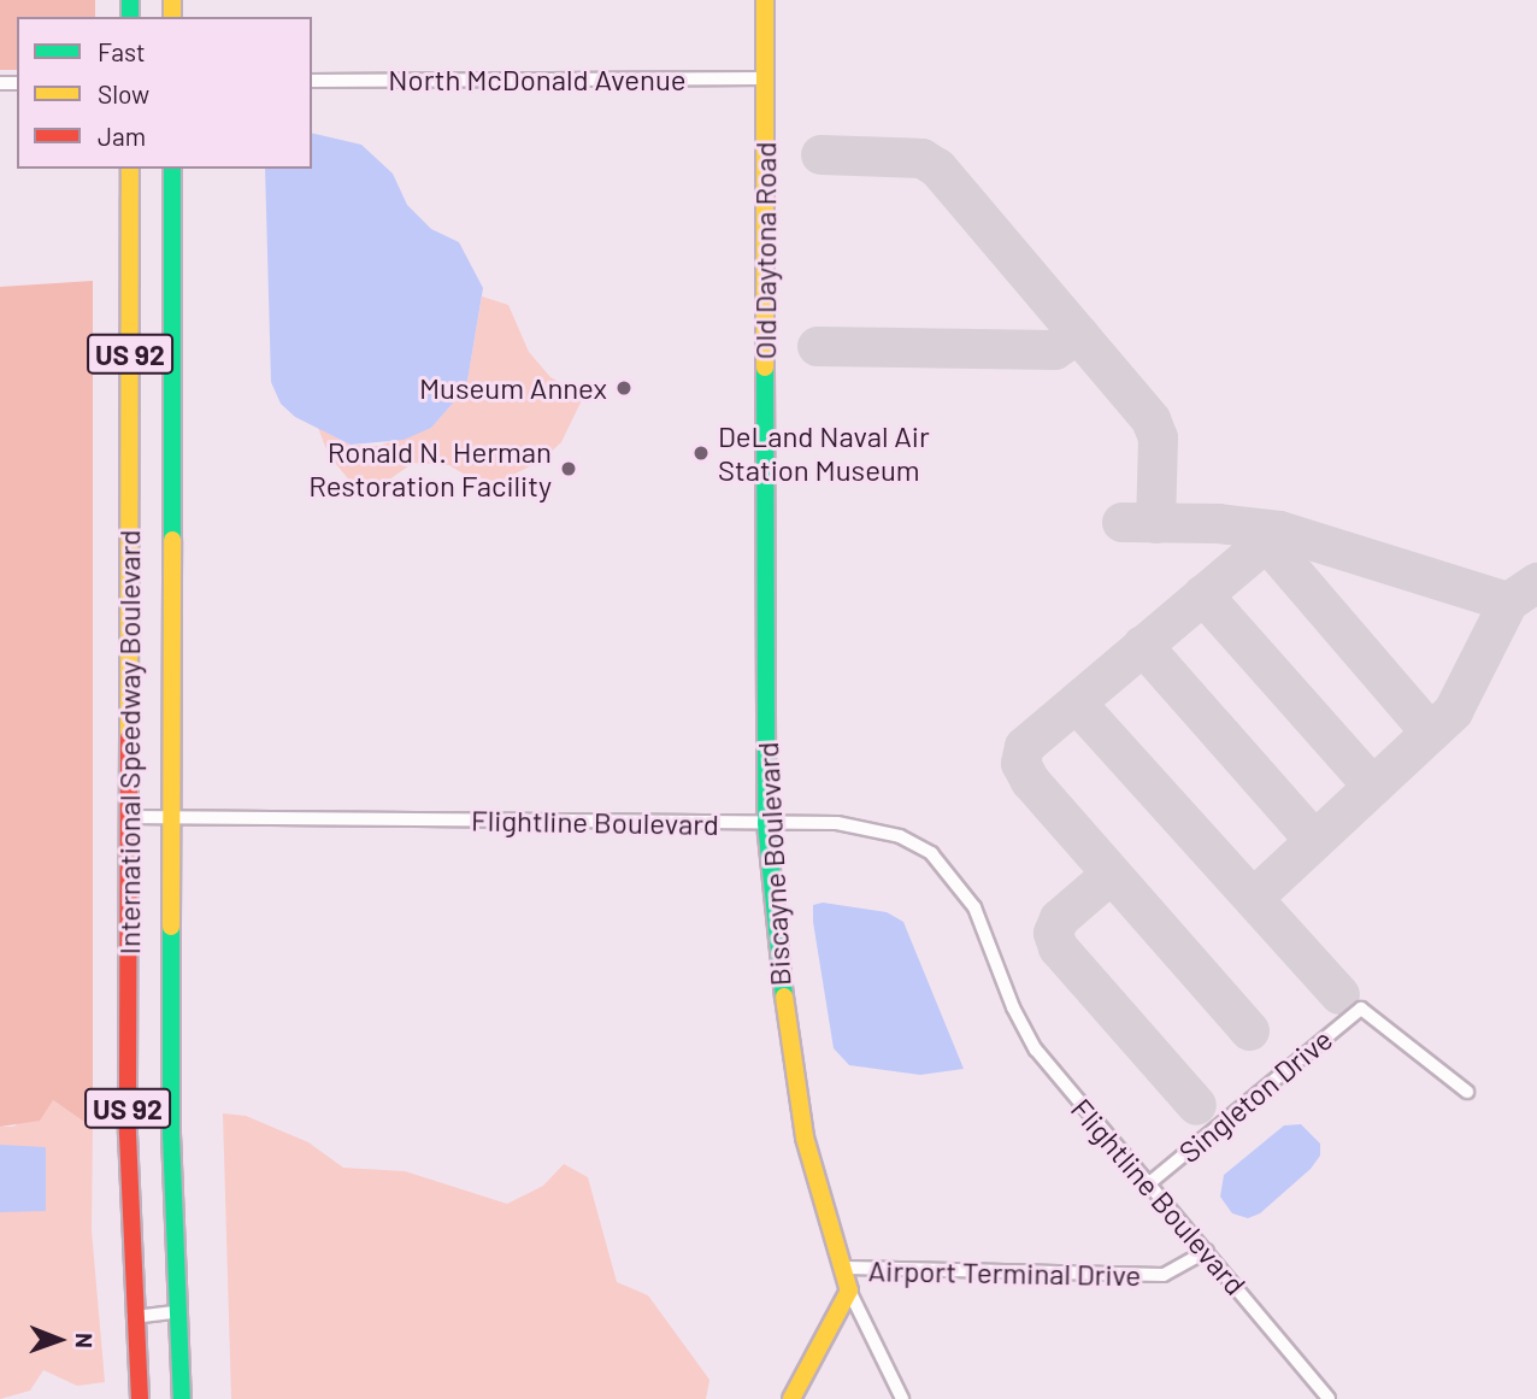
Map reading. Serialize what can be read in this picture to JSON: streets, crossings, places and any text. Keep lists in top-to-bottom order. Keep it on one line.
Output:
{"streets":{"main road":["Old Daytona Road","US 92","International Speedway Boulevard","Biscayne Boulevard"],"street":["North McDonald Avenue","Flightline Boulevard","Singleton Drive","Airport Terminal Drive"]},"crossings":[["North McDonald Avenue","Old Daytona Road"],["Old Daytona Road","Biscayne Boulevard"],["International Speedway Boulevard","Flightline Boulevard"],["Flightline Boulevard","Biscayne Boulevard"],["Flightline Boulevard","Singleton Drive"],["Flightline Boulevard","Airport Terminal Drive"],["Biscayne Boulevard","Airport Terminal Drive"]],"places":["Museum Annex","DeLand Naval Air Station Museum","Ronald N. Herman Restoration Facility"],"legend":["Fast","Slow","Jam"],"north":"right"}
